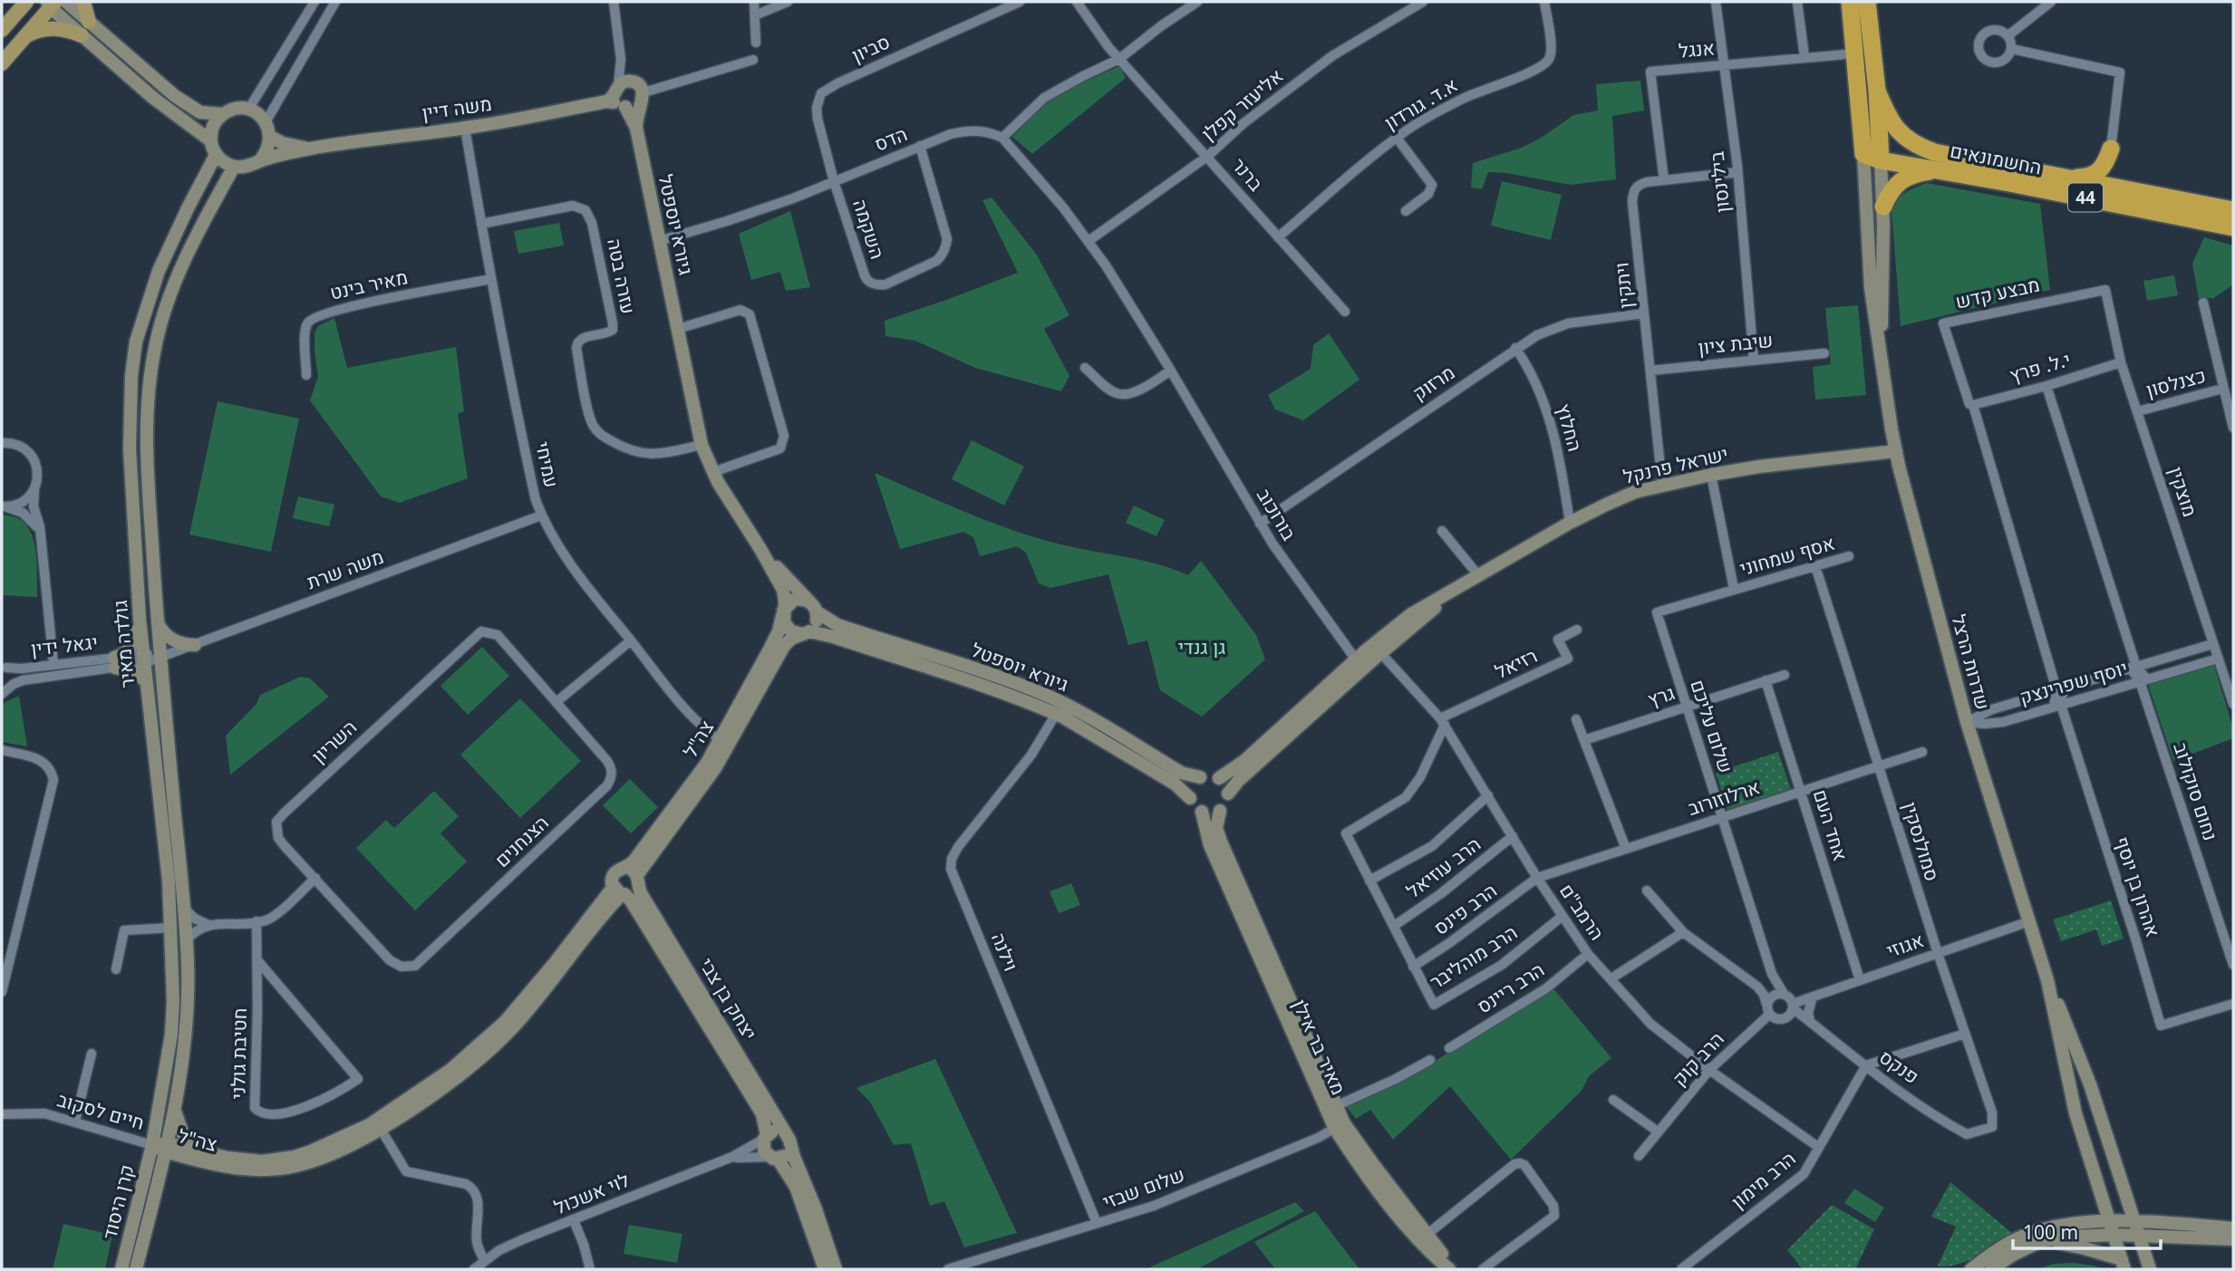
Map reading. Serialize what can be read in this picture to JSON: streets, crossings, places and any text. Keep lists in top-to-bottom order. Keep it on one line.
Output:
{"streets":{"highway":["החשמונאים","44"],"street":["סביון","אנגל","א.ד. גורדון","אליעזר קפלן","משה דיין","הדס","ברנר","בילינסון","גיורא יוספטל","השקמה","עזרה בטה","מאיר בינט","ויתקין","מבצע קדש","שיבת ציון","י.ל. פרץ","מרזוק","כצנלסון","החלוץ","עמיחי","ישראל פרנקל","מוצקין","בורוכוב","אסף שמחוני","משה שרת","גולדה מאיר","יגאל ידין","שדרות הרצל","רזיאל","יוסף שפרינצק","גרץ","שלום עליכם","צה\"ל","השריון","נחום סוקולוב","ארלוזורוב","אחד העם","הצנחנים","סמולנסקין","הרב עוזיאל","אהרון בן יוסף","הרב פינס","הרמב\"ם","אגוזי","וילנה","הרב מוהליבר","הרב ריינס","יצחק בן צבי","מאיר בר אילן","חטיבת גולני","הרב קוק","פנקס","חיים לסקוב","הרב מימון","שלום שבזי","לוי אשכול","קרן היסוד"]},"crossings":[["סביון","הדס"],["סביון","השקמה"],["אנגל","בילינסון"],["אנגל","ויתקין"],["א.ד. גורדון","ברנר"],["אליעזר קפלן","ברנר"],["אליעזר קפלן","בורוכוב"],["משה דיין","גיורא יוספטל"],["משה דיין","עמיחי"],["משה דיין","גולדה מאיר"],["הדס","גיורא יוספטל"],["הדס","השקמה"],["הדס","בורוכוב"],["החשמונאים","44"],["החשמונאים","שדרות הרצל"],["בילינסון","ויתקין"],["בילינסון","שיבת ציון"],["44","שדרות הרצל"],["גיורא יוספטל","עזרה בטה"],["גיורא יוספטל","ישראל פרנקל"],["גיורא יוספטל","צה\"ל"],["גיורא יוספטל","וילנה"],["גיורא יוספטל","מאיר בר אילן"],["עזרה בטה","עמיחי"],["מאיר בינט","עמיחי"],["ויתקין","שיבת ציון"],["ויתקין","מרזוק"],["ויתקין","ישראל פרנקל"],["מבצע קדש","י.ל. פרץ"],["מבצע קדש","מוצקין"],["מבצע קדש","אהרון בן יוסף"],["י.ל. פרץ","מוצקין"],["י.ל. פרץ","נחום סוקולוב"],["י.ל. פרץ","אהרון בן יוסף"],["מרזוק","החלוץ"],["מרזוק","בורוכוב"],["כצנלסון","מוצקין"],["החלוץ","ישראל פרנקל"],["עמיחי","משה שרת"],["עמיחי","צה\"ל"],["ישראל פרנקל","בורוכוב"],["ישראל פרנקל","אסף שמחוני"],["ישראל פרנקל","שדרות הרצל"],["ישראל פרנקל","הרמב\"ם"],["ישראל פרנקל","מאיר בר אילן"],["מוצקין","יוסף שפרינצק"],["אסף שמחוני","שלום עליכם"],["אסף שמחוני","סמולנסקין"],["משה שרת","גולדה מאיר"],["משה שרת","יגאל ידין"],["גולדה מאיר","יגאל ידין"],["גולדה מאיר","צה\"ל"],["גולדה מאיר","חיים לסקוב"],["גולדה מאיר","קרן היסוד"],["שדרות הרצל","יוסף שפרינצק"],["שדרות הרצל","אגוזי"],["רזיאל","הרמב\"ם"],["יוסף שפרינצק","נחום סוקולוב"],["יוסף שפרינצק","אהרון בן יוסף"],["גרץ","שלום עליכם"],["גרץ","אחד העם"],["שלום עליכם","ארלוזורוב"],["שלום עליכם","אגוזי"],["שלום עליכם","הרב קוק"],["שלום עליכם","פנקס"],["צה\"ל","יצחק בן צבי"],["צה\"ל","חיים לסקוב"],["צה\"ל","קרן היסוד"],["השריון","הצנחנים"],["ארלוזורוב","אחד העם"],["ארלוזורוב","סמולנסקין"],["ארלוזורוב","הרב פינס"],["ארלוזורוב","הרמב\"ם"],["אחד העם","אגוזי"],["סמולנסקין","אגוזי"],["סמולנסקין","פנקס"],["הרב עוזיאל","הרמב\"ם"],["הרב פינס","הרמב\"ם"],["הרב פינס","הרב מוהליבר"],["הרמב\"ם","הרב מוהליבר"],["הרמב\"ם","הרב ריינס"],["הרמב\"ם","הרב קוק"],["הרמב\"ם","הרב מימון"],["אגוזי","הרב קוק"],["אגוזי","פנקס"],["וילנה","שלום שבזי"],["יצחק בן צבי","לוי אשכול"],["מאיר בר אילן","שלום שבזי"],["הרב קוק","פנקס"],["פנקס","הרב מימון"],["חיים לסקוב","קרן היסוד"]],"parks":["גן גנדי"],"scale_bar":"100 m"}
